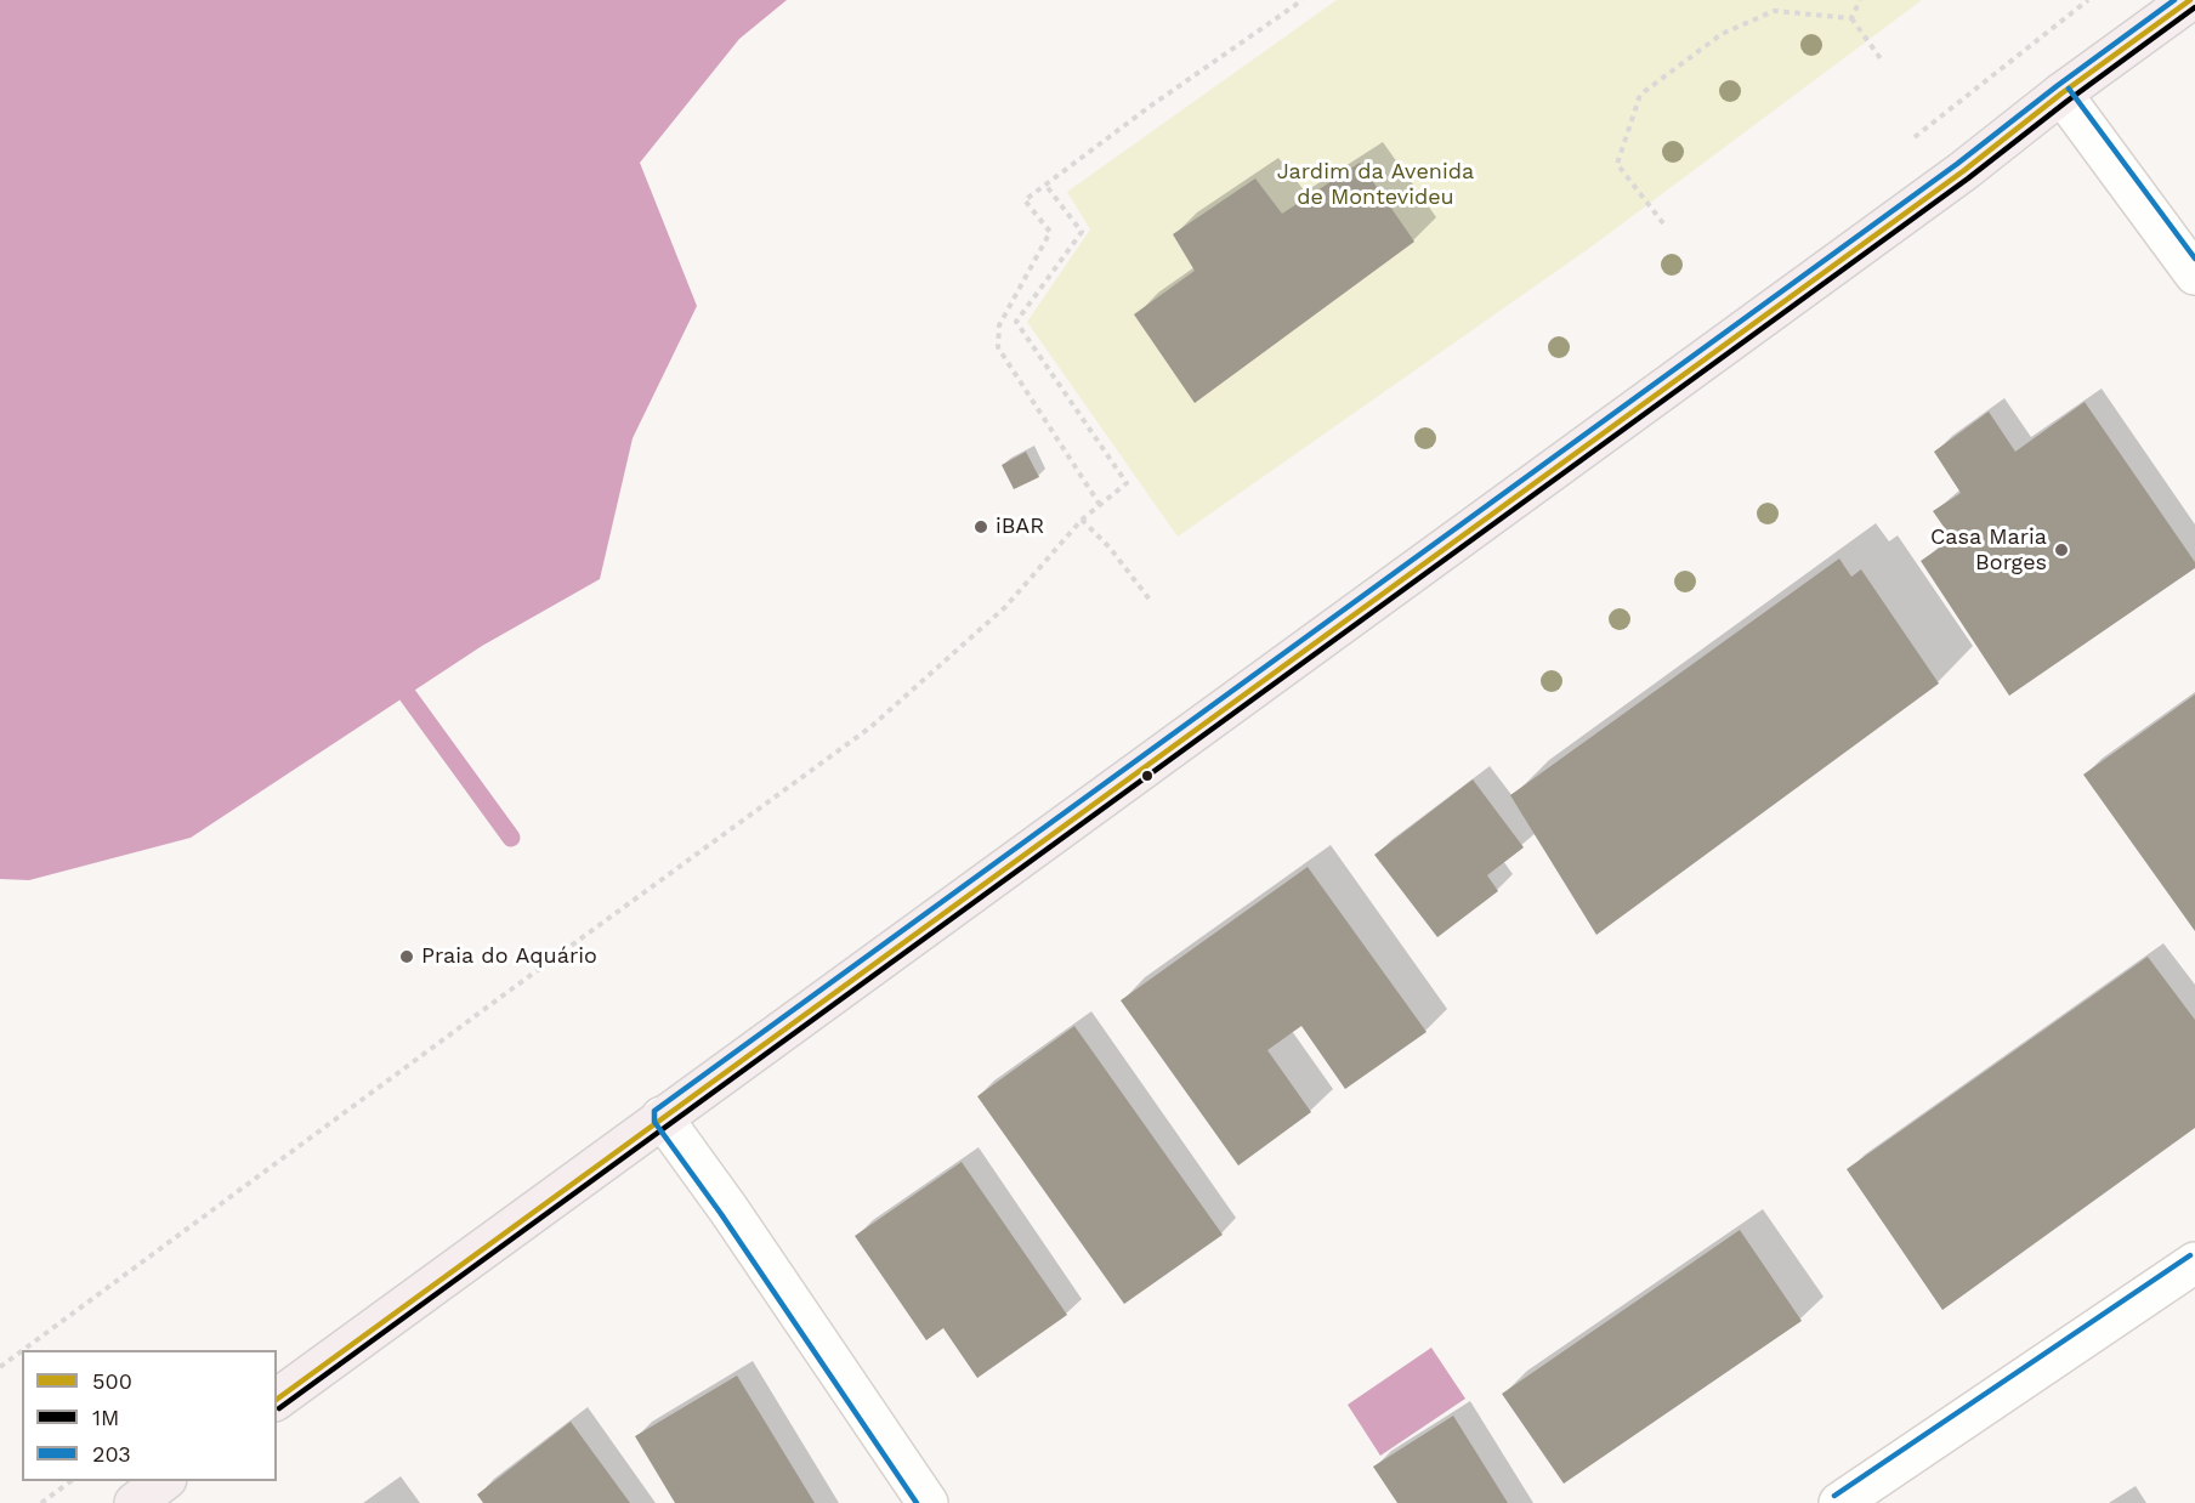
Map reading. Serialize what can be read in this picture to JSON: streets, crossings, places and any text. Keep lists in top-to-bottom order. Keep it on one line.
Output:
{"parks":["Jardim da Avenida de Montevideu"],"places":["iBAR","Casa Maria Borges","Praia do Aquário"],"lines":["transit line 500","transit line 203","transit line 1M"],"legend":["500","1M","203"]}
